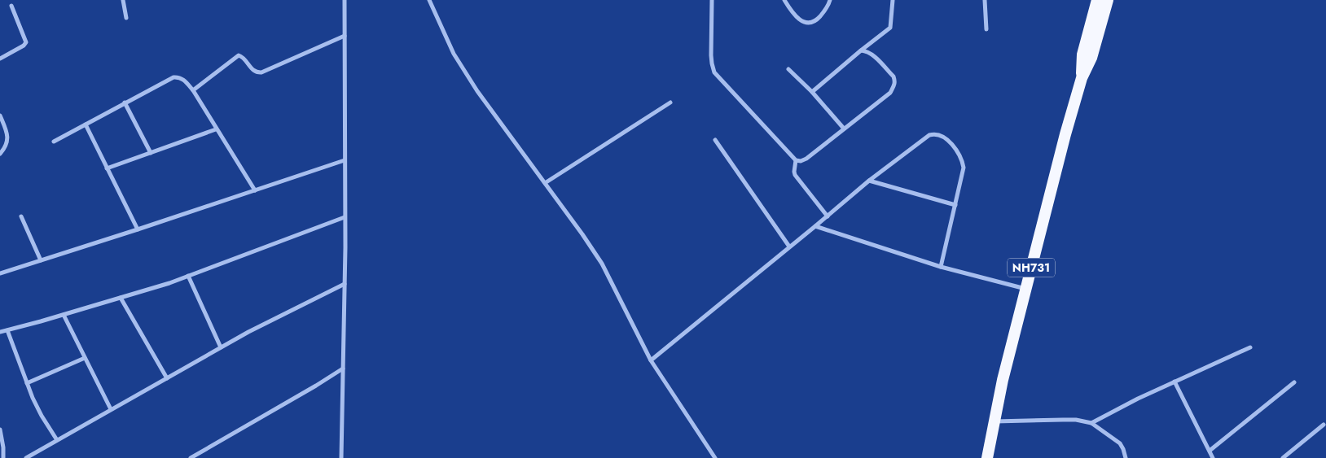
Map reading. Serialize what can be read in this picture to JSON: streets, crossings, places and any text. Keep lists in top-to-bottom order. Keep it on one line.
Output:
{"streets":{"highway":["NH731"]}}
